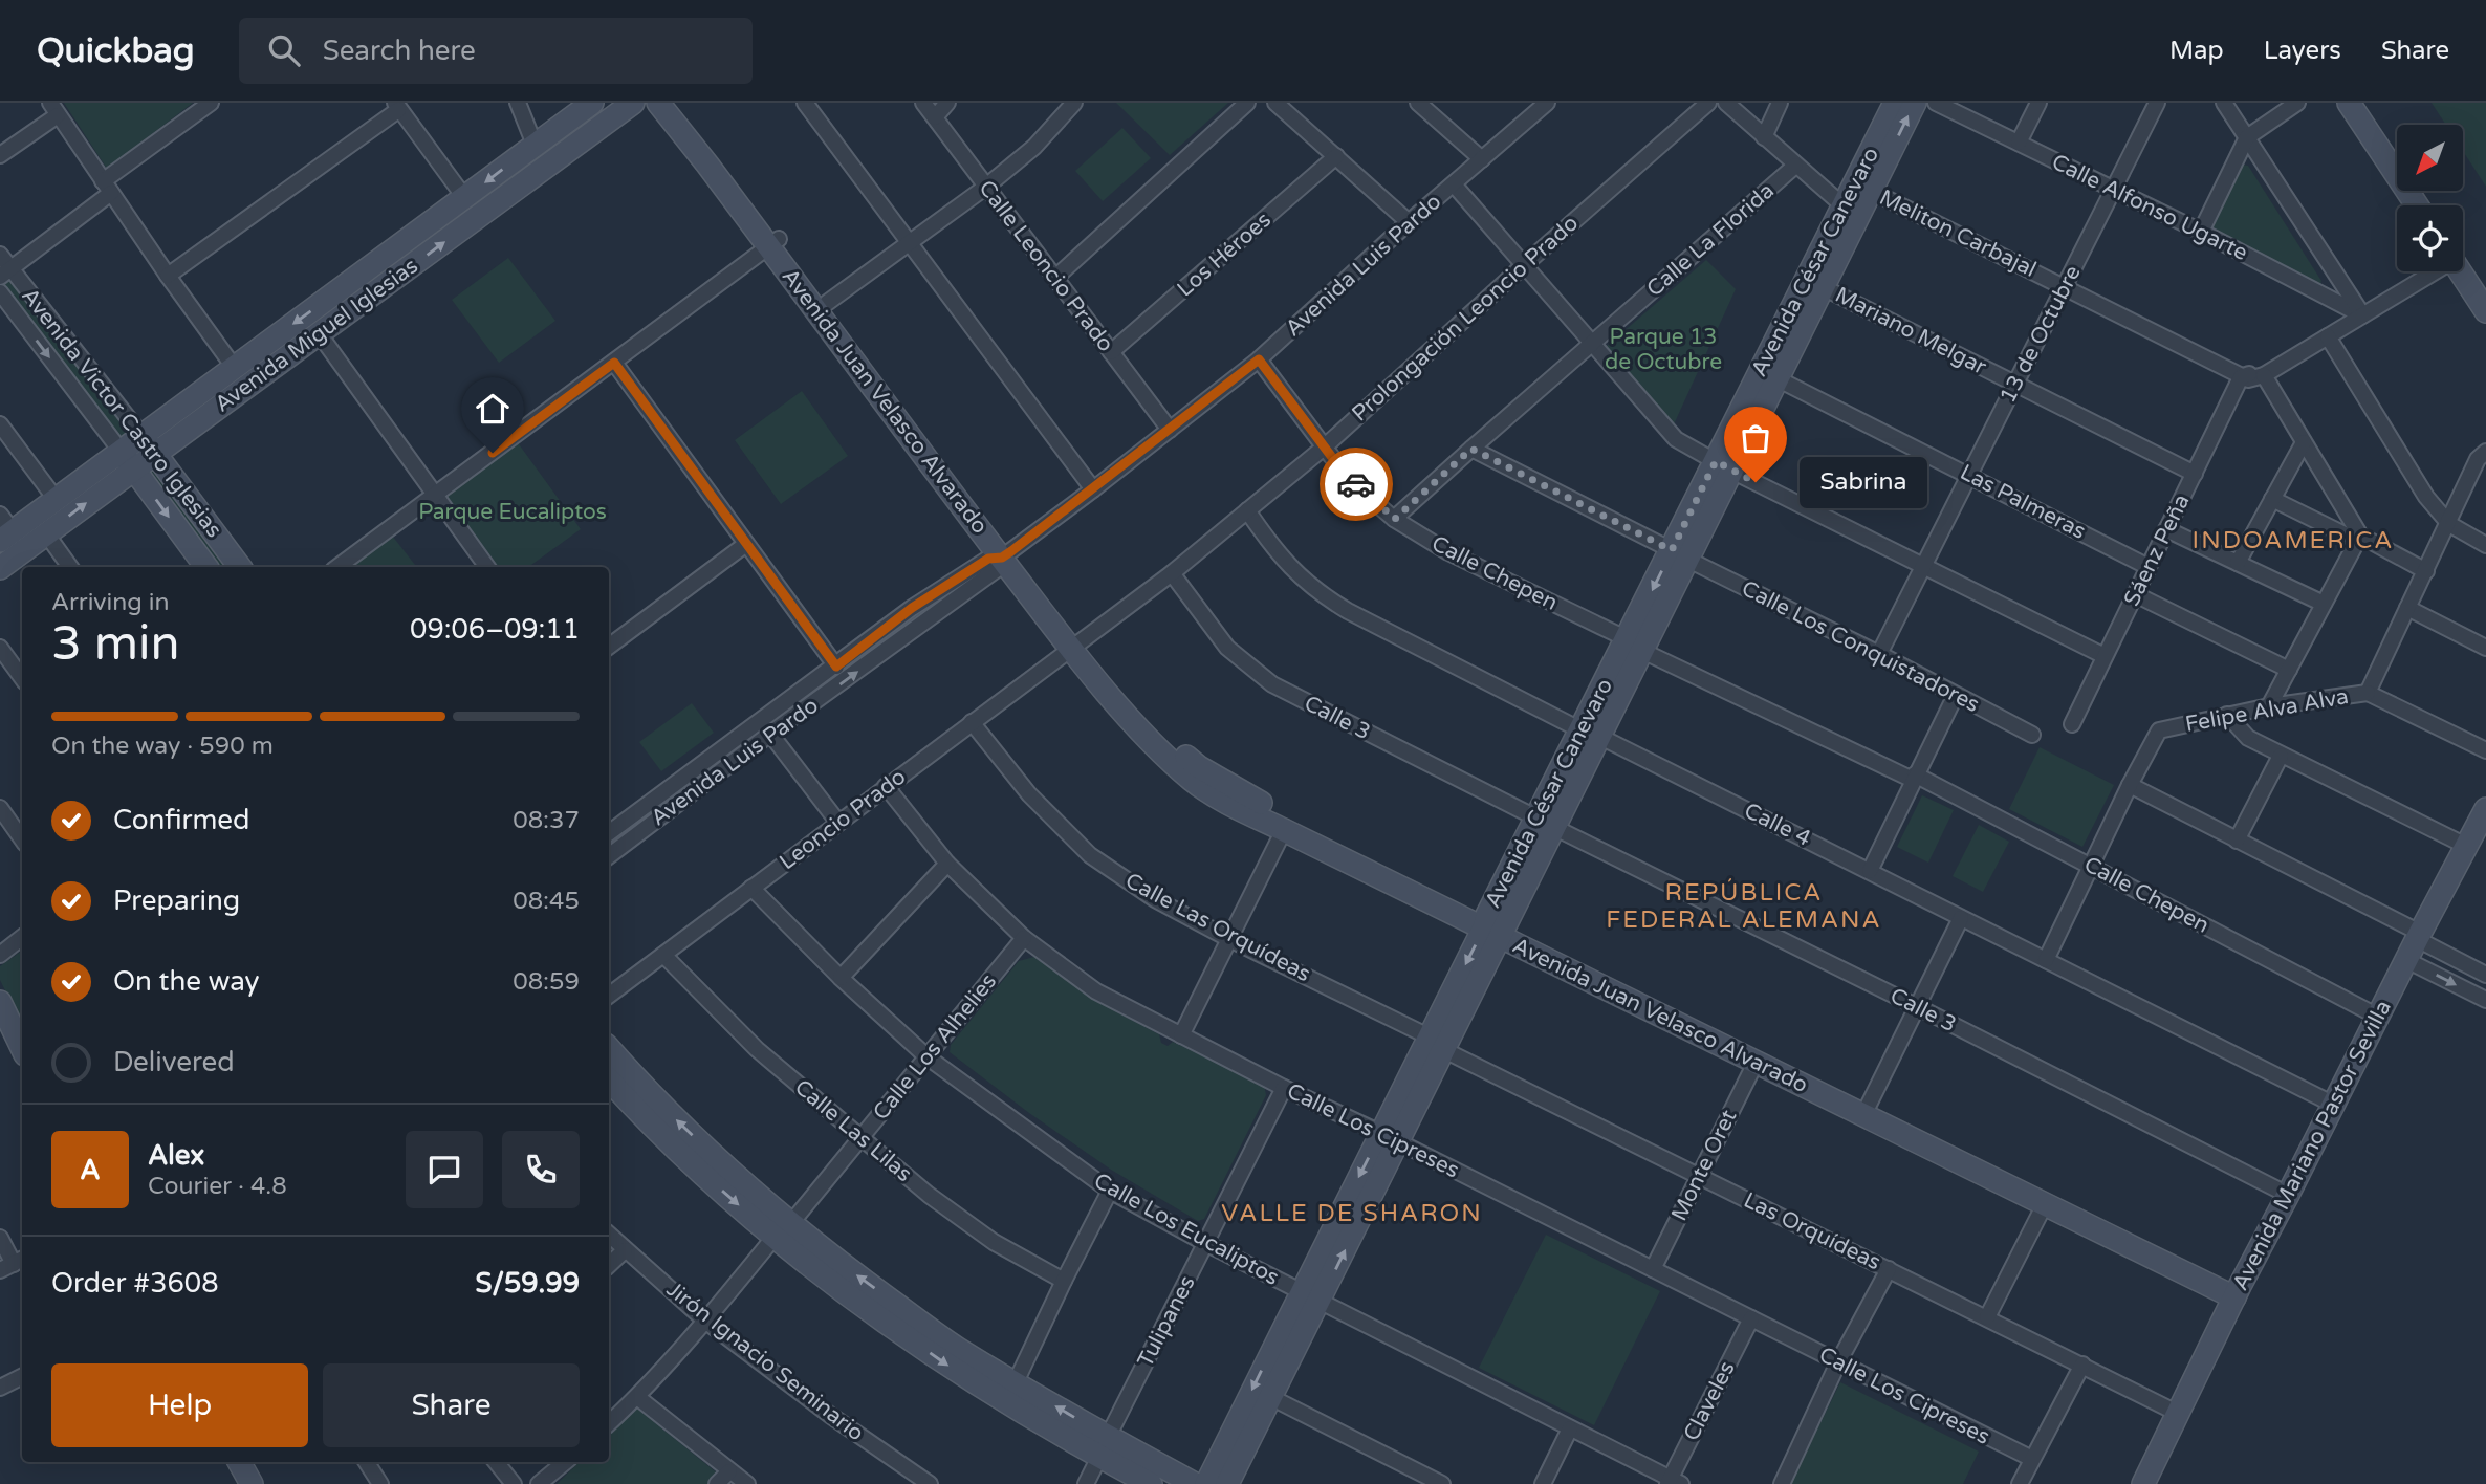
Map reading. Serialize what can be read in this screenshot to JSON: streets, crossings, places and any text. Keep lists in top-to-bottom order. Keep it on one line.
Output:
{"streets":{"street":["Calle Alfonso Ugarte","Meliton Carbajal","Calle La Florida","Los Héroes","Avenida César Canevaro","Avenida Luis Pardo","Calle Leoncio Prado","Prolongación Leoncio Prado","Mariano Melgar","13 de Octubre","Avenida Miguel Iglesias","Avenida Juan Velasco Alvarado","Avenida Victor Castro Iglesias","Las Palmeras","Sáenz Peña","Calle Chepen","Calle Los Conquistadores","Felipe Alva Alva","Calle 3","Leoncio Prado","Calle 4","Calle Las Orquídeas","Calle Los Alhelies","Calle Las Lilas","Calle Los Cipreses","Avenida Mariano Pastor Sevilla","Monte Oret","Calle Los Eucaliptos","Las Orquídeas","Tulipanes","Jirón Ignacio Seminario","Claveles"]},"crossings":[["Calle Alfonso Ugarte","13 de Octubre"],["Meliton Carbajal","Avenida César Canevaro"],["Meliton Carbajal","13 de Octubre"],["Meliton Carbajal","Sáenz Peña"],["Calle La Florida","Calle Chepen"],["Calle La Florida","Calle Los Conquistadores"],["Los Héroes","Calle Leoncio Prado"],["Avenida César Canevaro","Mariano Melgar"],["Avenida César Canevaro","Avenida Juan Velasco Alvarado"],["Avenida César Canevaro","Las Palmeras"],["Avenida César Canevaro","Calle Chepen"],["Avenida César Canevaro","Calle Los Conquistadores"],["Avenida César Canevaro","Calle 3"],["Avenida César Canevaro","Calle 4"],["Avenida César Canevaro","Calle Las Orquídeas"],["Avenida César Canevaro","Calle Los Cipreses"],["Avenida César Canevaro","Calle Los Eucaliptos"],["Avenida César Canevaro","Las Orquídeas"],["Avenida Luis Pardo","Calle Leoncio Prado"],["Avenida Luis Pardo","Avenida Juan Velasco Alvarado"],["Avenida Luis Pardo","Calle Chepen"],["Prolongación Leoncio Prado","Avenida Juan Velasco Alvarado"],["Prolongación Leoncio Prado","Calle Chepen"],["Prolongación Leoncio Prado","Calle 3"],["Prolongación Leoncio Prado","Leoncio Prado"],["Prolongación Leoncio Prado","Calle 4"],["Mariano Melgar","13 de Octubre"],["Mariano Melgar","Sáenz Peña"],["13 de Octubre","Las Palmeras"],["13 de Octubre","Calle Los Conquistadores"],["Avenida Miguel Iglesias","Avenida Victor Castro Iglesias"],["Avenida Juan Velasco Alvarado","Leoncio Prado"],["Avenida Juan Velasco Alvarado","Avenida Mariano Pastor Sevilla"],["Avenida Juan Velasco Alvarado","Monte Oret"],["Las Palmeras","Sáenz Peña"],["Calle Chepen","Felipe Alva Alva"],["Calle Chepen","Avenida Mariano Pastor Sevilla"],["Felipe Alva Alva","Calle 4"],["Calle 3","Avenida Mariano Pastor Sevilla"],["Leoncio Prado","Calle Las Orquídeas"],["Leoncio Prado","Calle Las Lilas"],["Leoncio Prado","Calle Los Cipreses"],["Leoncio Prado","Calle Los Eucaliptos"],["Calle 4","Avenida Mariano Pastor Sevilla"],["Calle Las Orquídeas","Las Orquídeas"],["Calle Los Alhelies","Calle Las Lilas"],["Calle Los Alhelies","Calle Los Cipreses"],["Calle Los Alhelies","Calle Los Eucaliptos"],["Calle Los Alhelies","Jirón Ignacio Seminario"],["Calle Los Cipreses","Monte Oret"],["Calle Los Cipreses","Tulipanes"],["Calle Los Cipreses","Claveles"],["Avenida Mariano Pastor Sevilla","Las Orquídeas"],["Monte Oret","Las Orquídeas"],["Calle Los Eucaliptos","Tulipanes"],["Calle Los Eucaliptos","Claveles"]],"districts":["INDOAMERICA","REPÚBLICA FEDERAL ALEMANA","VALLE DE SHARON"],"parks":["Parque 13 de Octubre","Parque Eucaliptos"],"places":["Sabrina"],"north":"bottom left","page":{"header":"Quickbag","search":"Search here","nav":["Map","Layers","Share"],"bubble":"Sabrina","heading":["3 min","Arriving in","09:06–09:11"],"panel":["Alex","Courier · 4.8","Order #3608","S/59.99"],"bar":"On the way · 590 m","list":[["Confirmed","08:37"],["Preparing","08:45"],["On the way","08:59"],"Delivered"],"round":"A","buttons":["Help","Share"]}}
